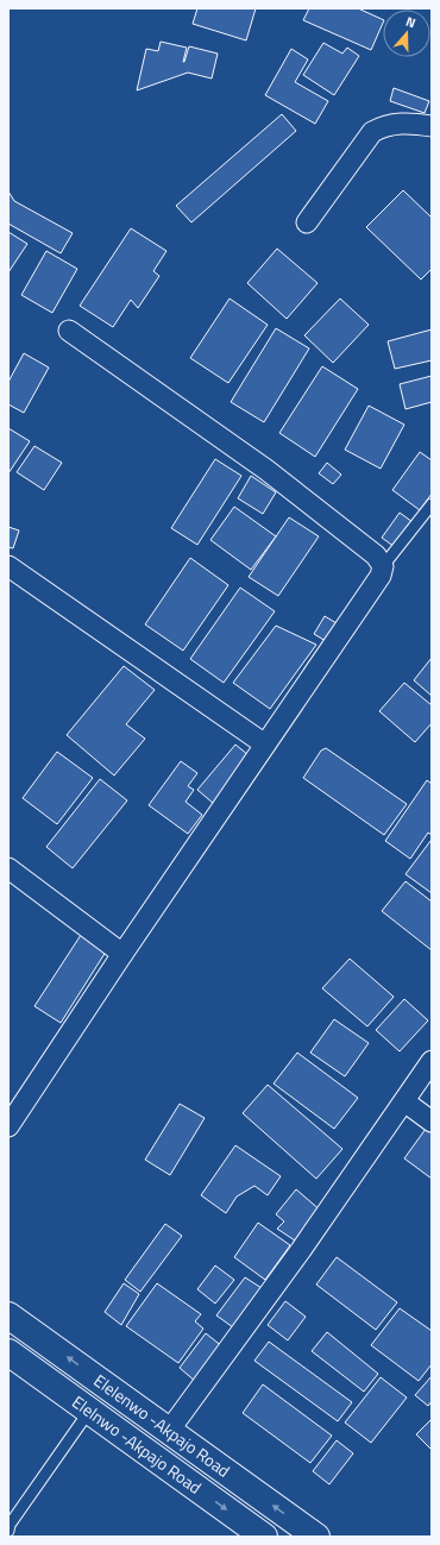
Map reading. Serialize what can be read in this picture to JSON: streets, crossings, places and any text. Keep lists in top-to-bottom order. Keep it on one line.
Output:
{"streets":{"main road":["Elelenwo -Akpajo Road","Elelnwo -Akpajo Road"]},"one_way":["Elelenwo -Akpajo Road","Elelnwo -Akpajo Road"],"north":"top"}
